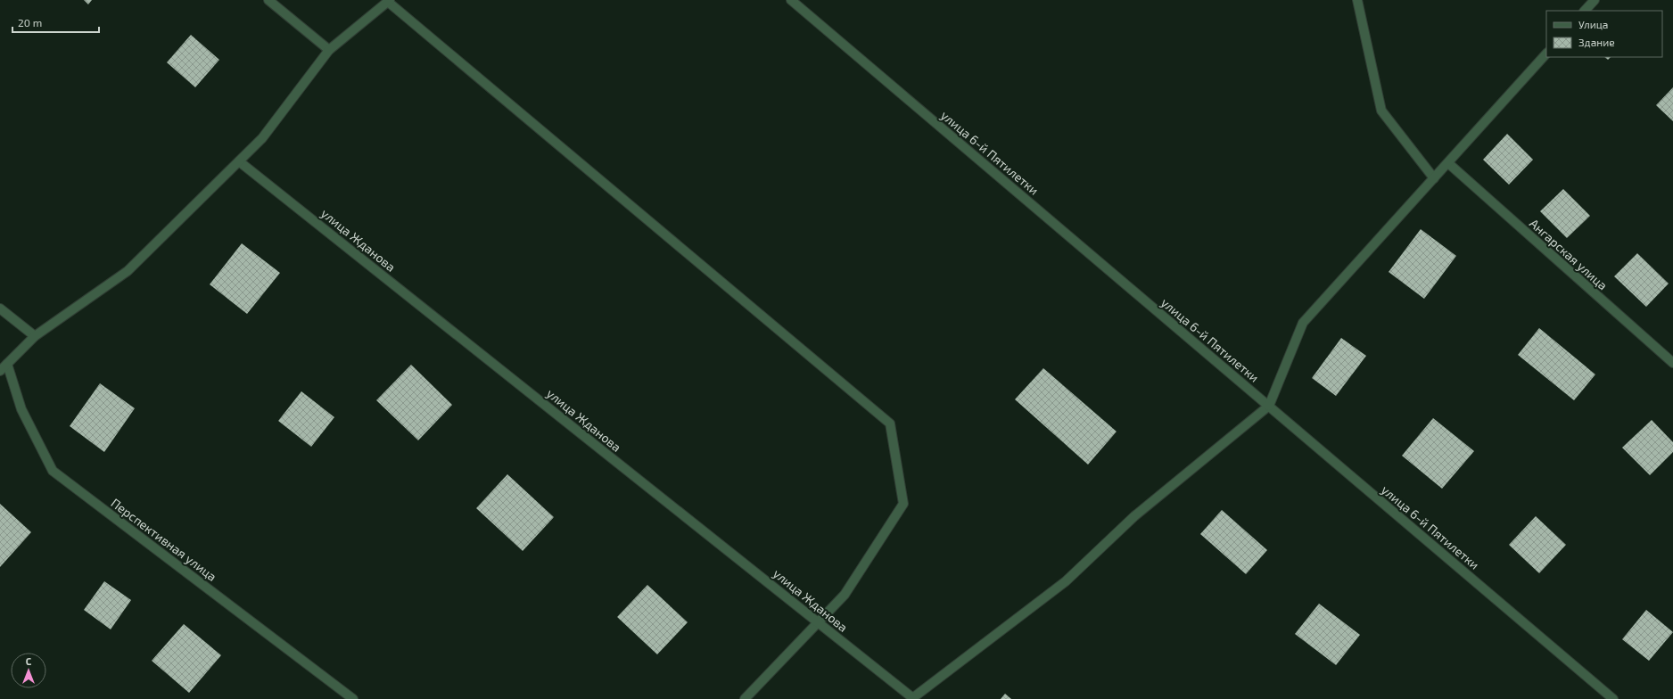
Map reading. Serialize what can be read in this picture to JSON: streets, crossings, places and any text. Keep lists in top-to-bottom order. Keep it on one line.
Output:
{"streets":{"street":["улица 6-й Пятилетки","улица Жданова","Ангарская улица","Перспективная улица"]},"legend":["Улица","Здание"],"scale_bar":"20 m","north":"top"}
